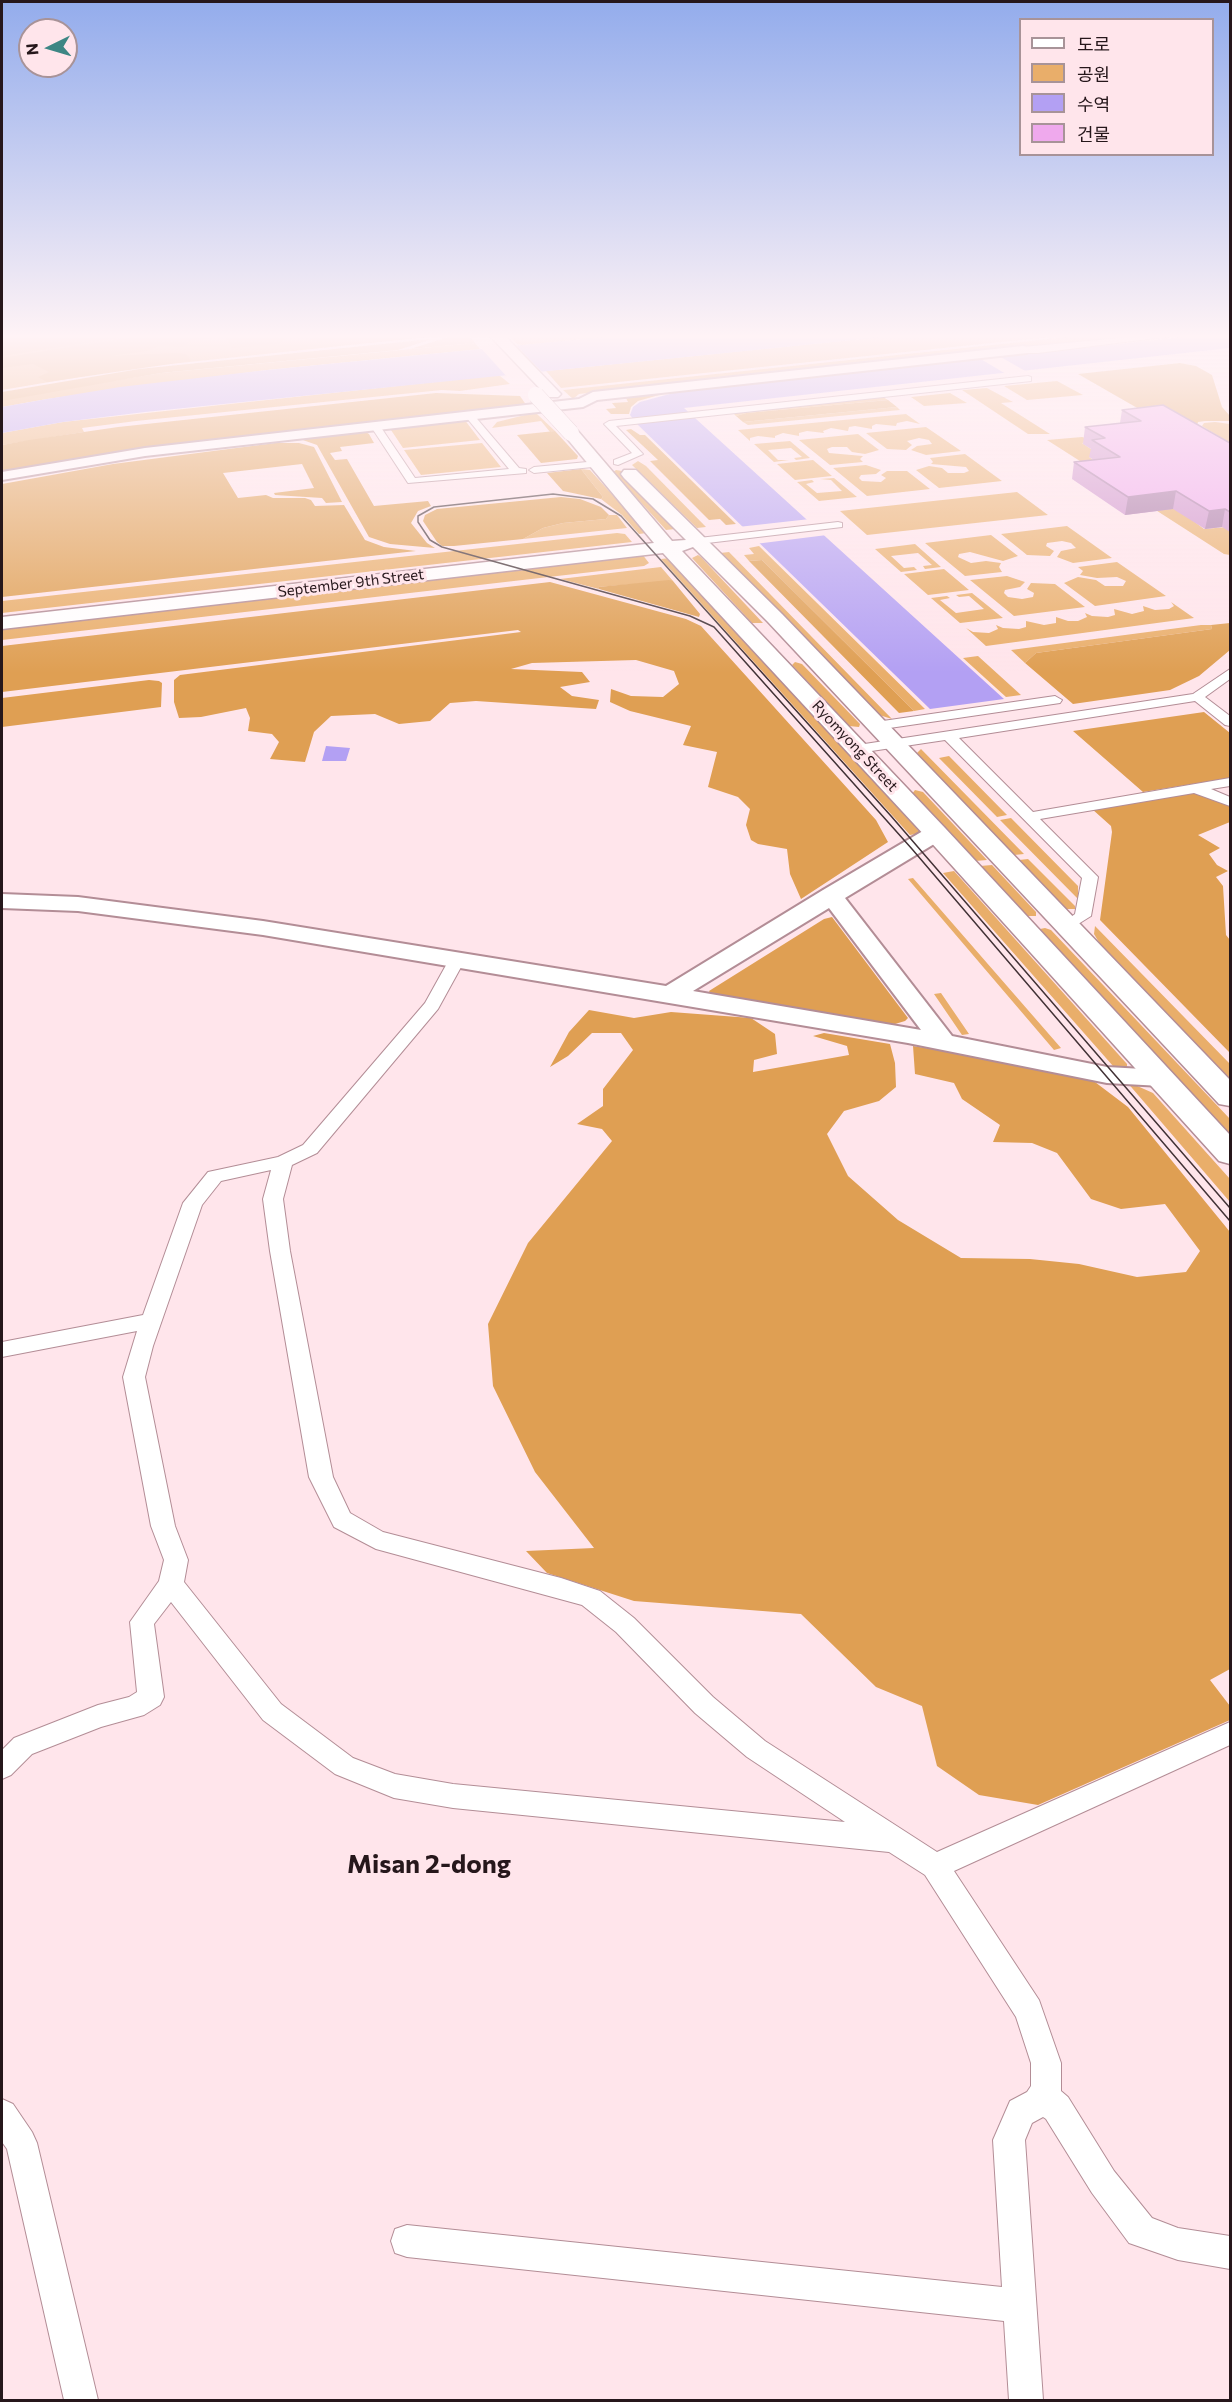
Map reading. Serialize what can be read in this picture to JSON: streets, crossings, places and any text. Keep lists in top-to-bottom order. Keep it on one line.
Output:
{"streets":{"highway":["September 9th Street","Ryomyong Street"]},"crossings":[["September 9th Street","Ryomyong Street"]],"districts":["Misan 2-dong"],"legend":["도로","공원","수역","건물"],"north":"left"}
